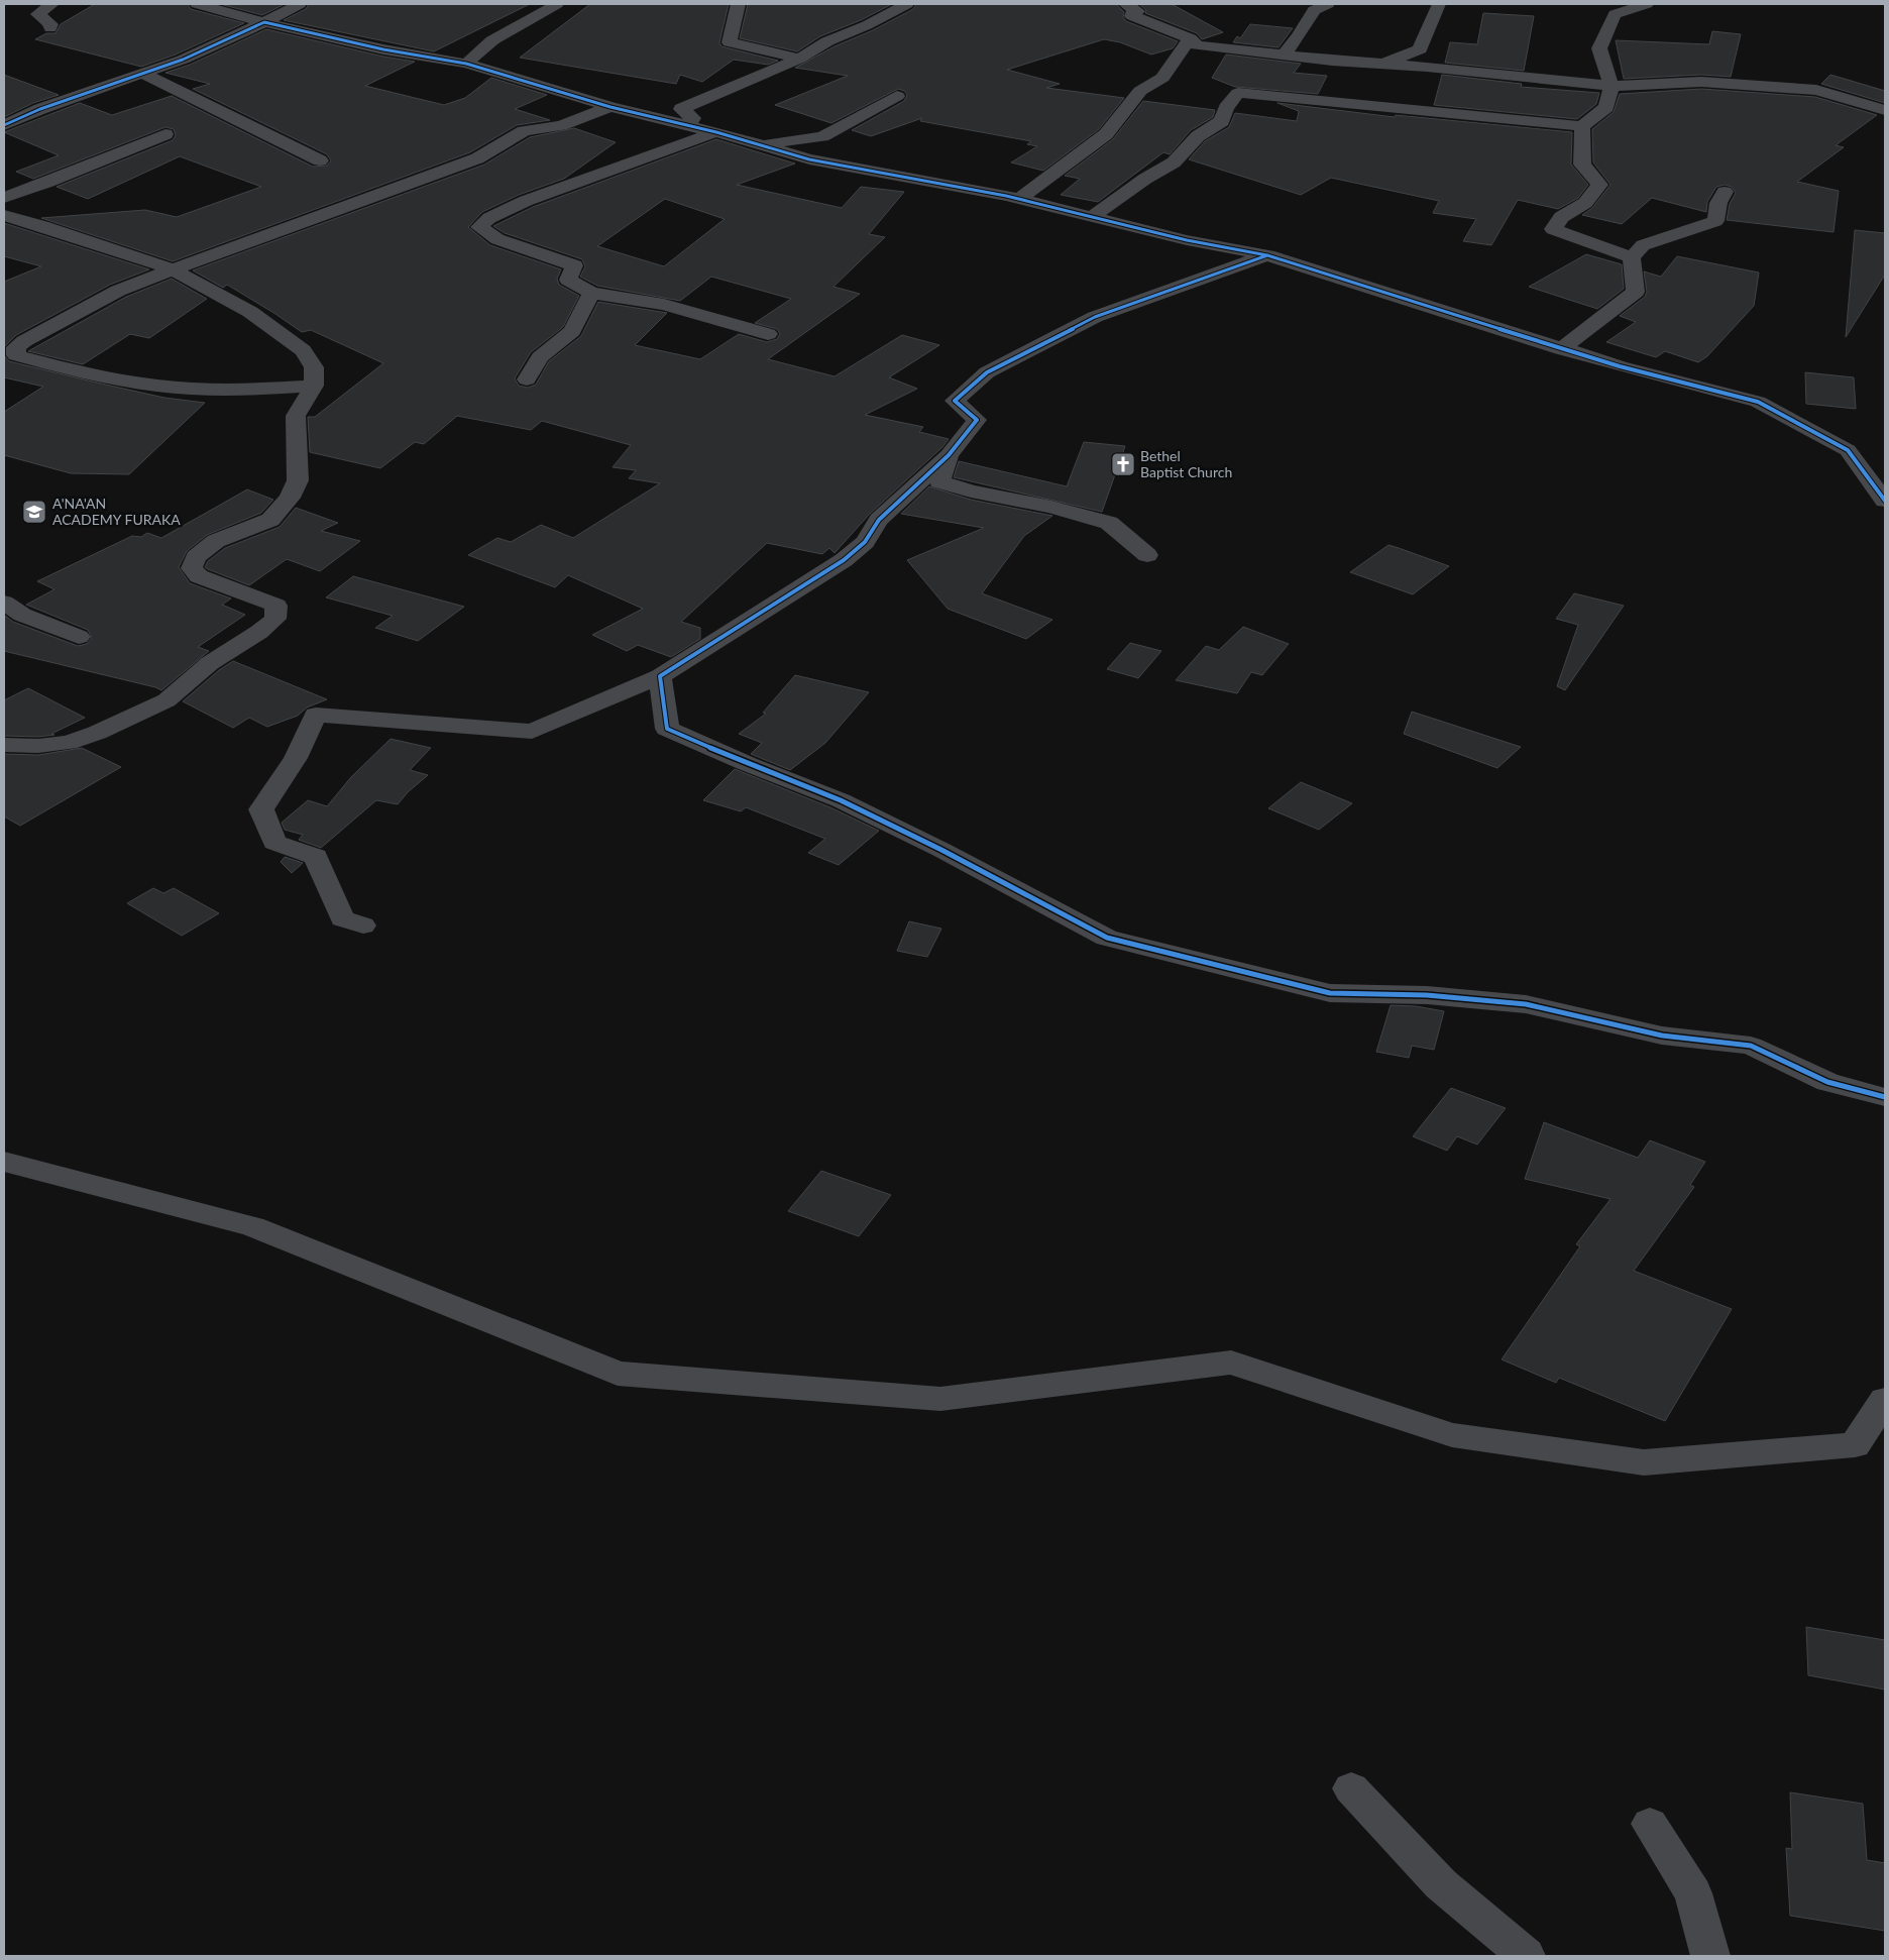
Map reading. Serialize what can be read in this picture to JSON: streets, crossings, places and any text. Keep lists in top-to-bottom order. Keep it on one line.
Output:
{"places":{"church":["Bethel Baptist Church"],"school or university":["A'NA'AN ACADEMY FURAKA"]}}
